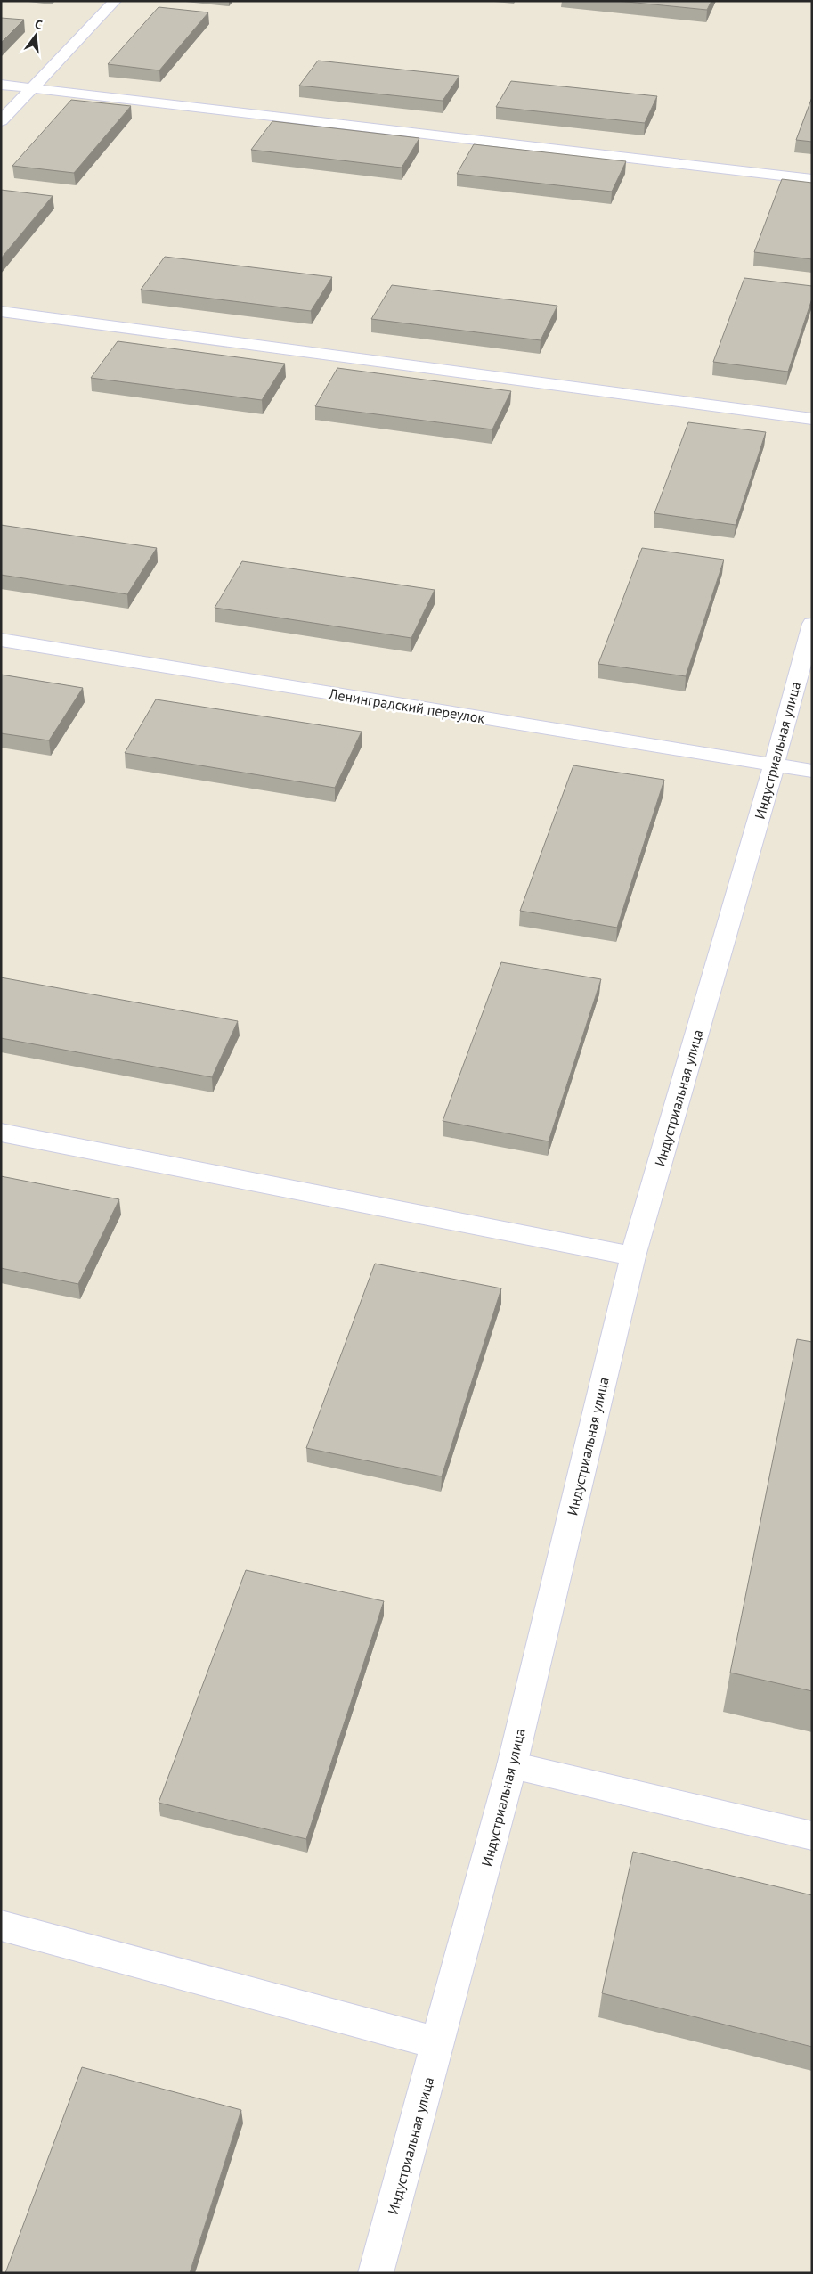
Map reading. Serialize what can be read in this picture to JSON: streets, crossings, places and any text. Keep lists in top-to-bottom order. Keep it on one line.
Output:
{"streets":{"street":["Ленинградский переулок","Индустриальная улица"]},"crossings":[["Ленинградский переулок","Индустриальная улица"]],"north":"top"}
